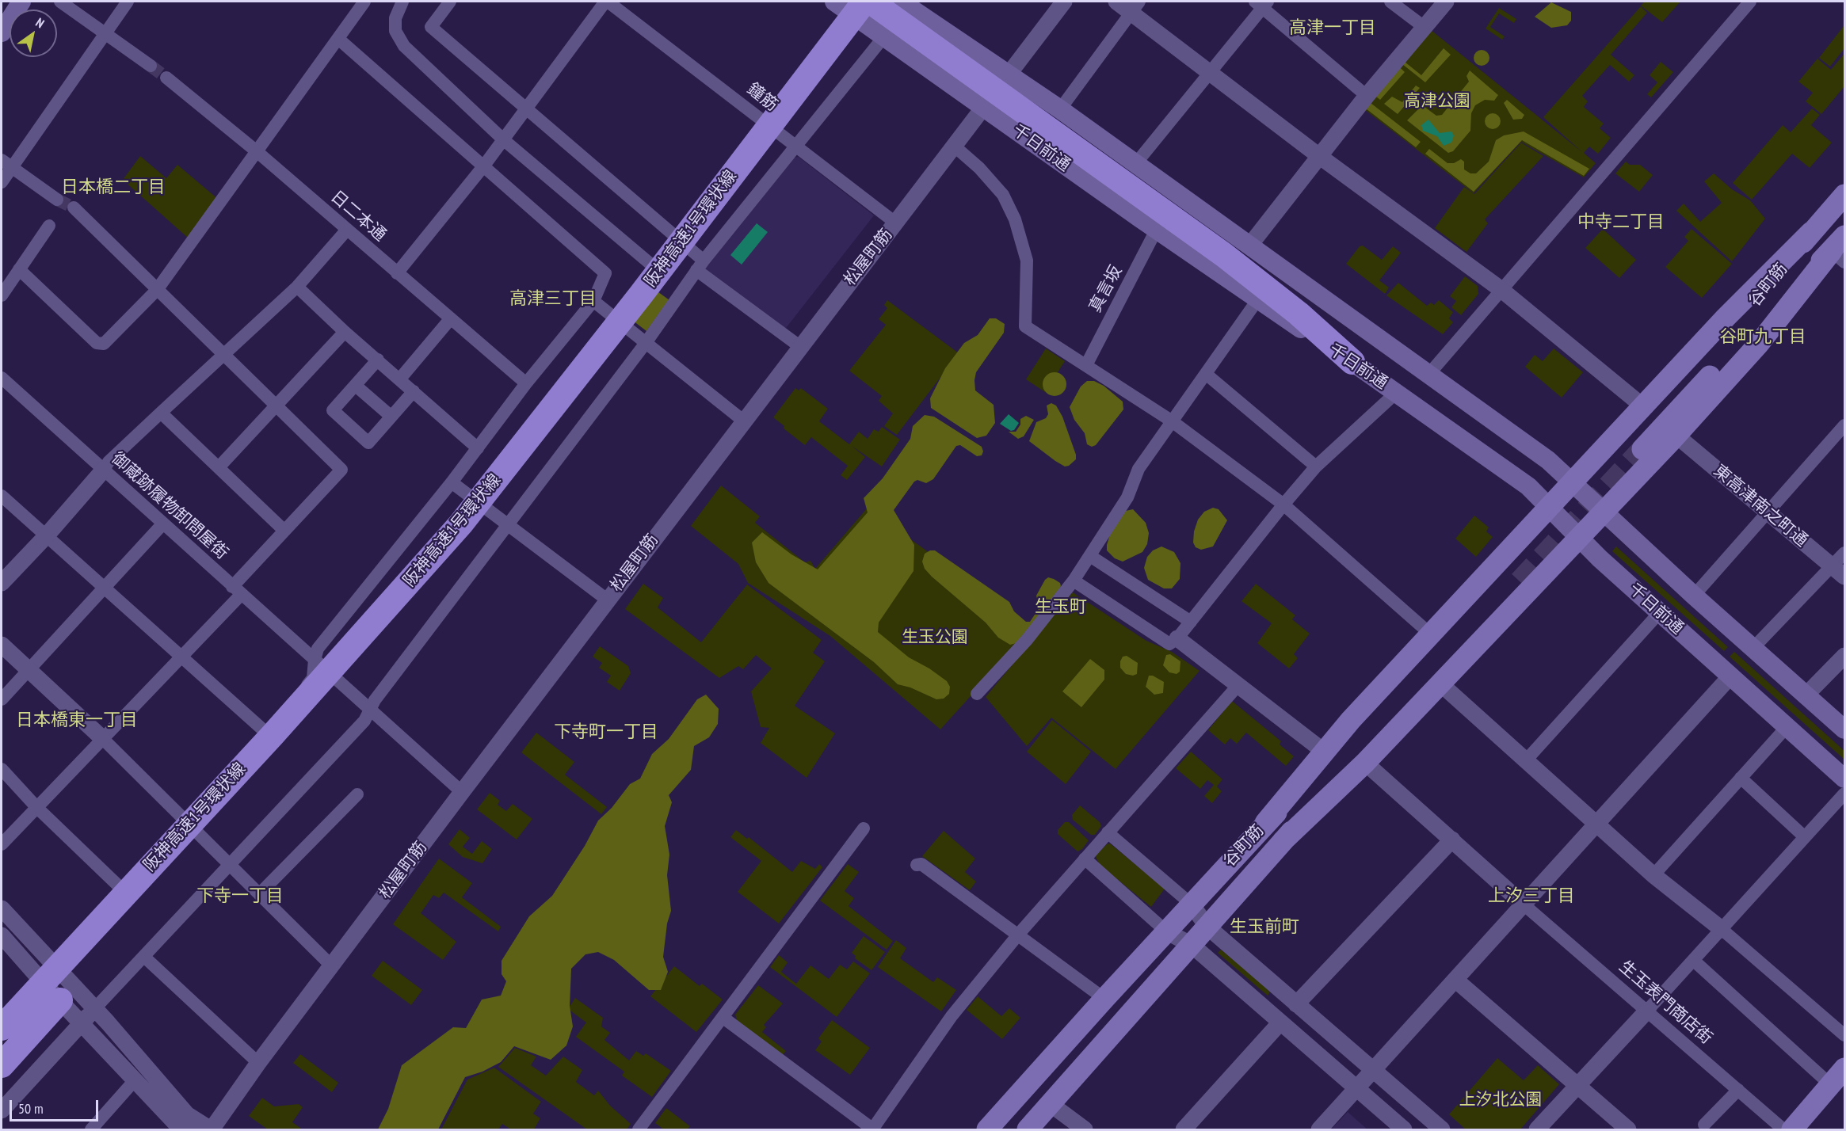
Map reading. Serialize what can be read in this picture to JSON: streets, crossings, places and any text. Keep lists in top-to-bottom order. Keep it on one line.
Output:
{"streets":{"highway":["阪神高速1号環状線"],"main road":["千日前通","谷町筋"],"street":["鐘筋","日二本通","松屋町筋","真言坂","御蔵跡履物卸問屋街","東高津南之町通","生玉表門商店街"]},"crossings":[["鐘筋","松屋町筋"],["千日前通","松屋町筋"],["千日前通","真言坂"],["松屋町筋","御蔵跡履物卸問屋街"]],"districts":["高津一丁目","日本橋二丁目","中寺二丁目","高津三丁目","谷町九丁目","生玉町","日本橋東一丁目","下寺町一丁目","下寺一丁目","上汐三丁目","生玉前町"],"parks":["高津公園","生玉公園","上汐北公園"],"scale_bar":"50 m","north":"top right"}
